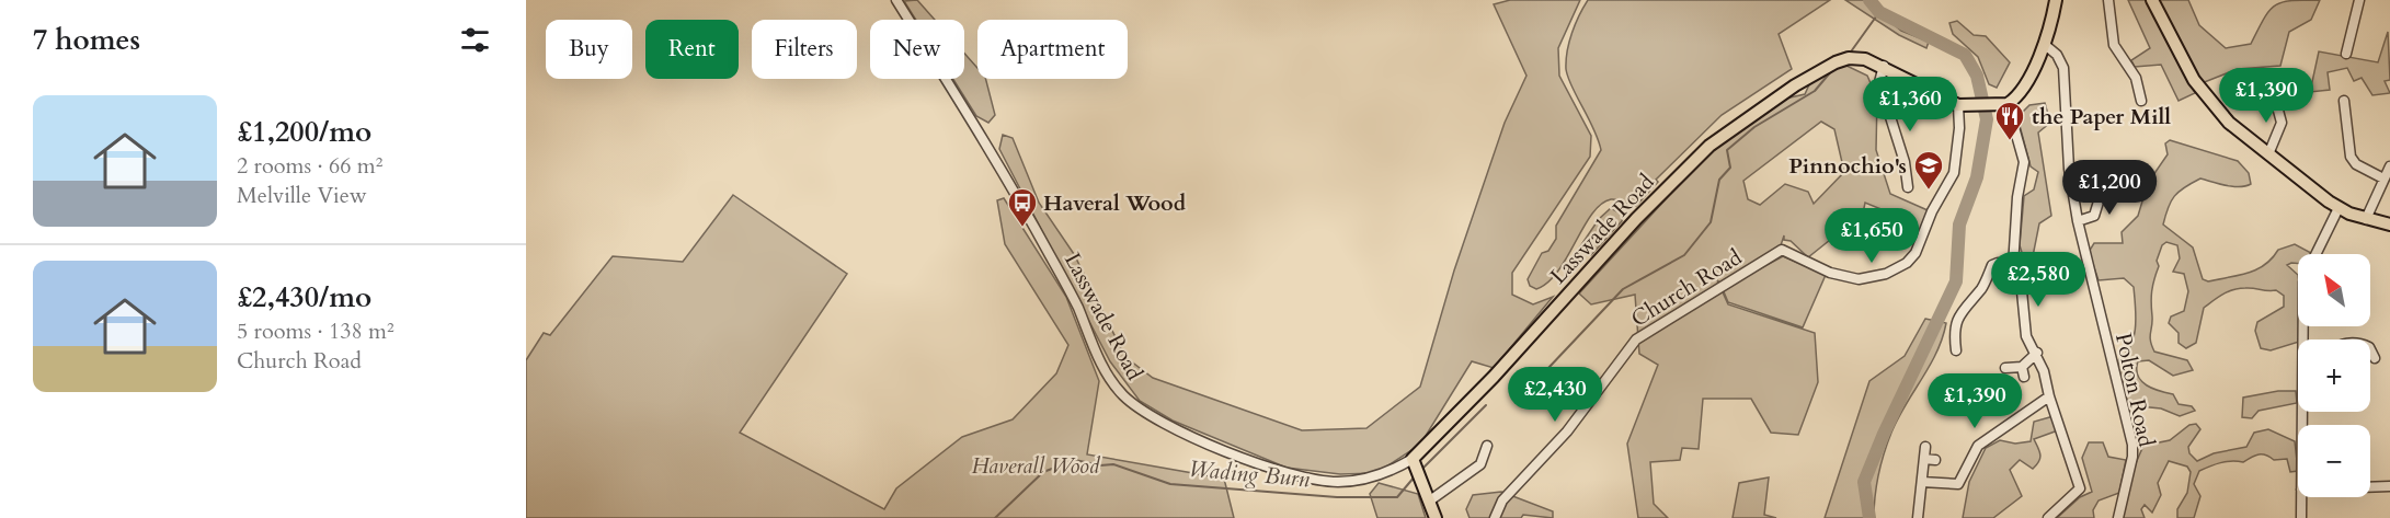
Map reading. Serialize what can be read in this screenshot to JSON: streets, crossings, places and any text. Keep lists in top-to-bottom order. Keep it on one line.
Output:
{"streets":{"main road":["Lasswade Road"],"street":["Church Road","Polton Road"]},"water":["Wading Burn"],"parks":["Haverall Wood"],"places":{"restaurant":["the Paper Mill"],"school or university":["Pinnochio's"],"bus stop":["Haveral Wood"]},"north":"top left","page":{"heading":"7 homes","chip":["Buy","Rent","Filters","New","Apartment"],"price":["£1,390","£1,360","£1,200","£1,650","£2,580","£2,430","£1,390"],"list":[{"name":"£1,200/mo","note":"2 rooms · 66 m² · Melville View"},{"name":"£2,430/mo","note":"5 rooms · 138 m² · Church Road"}],"map_buttons":["+","−"]}}
